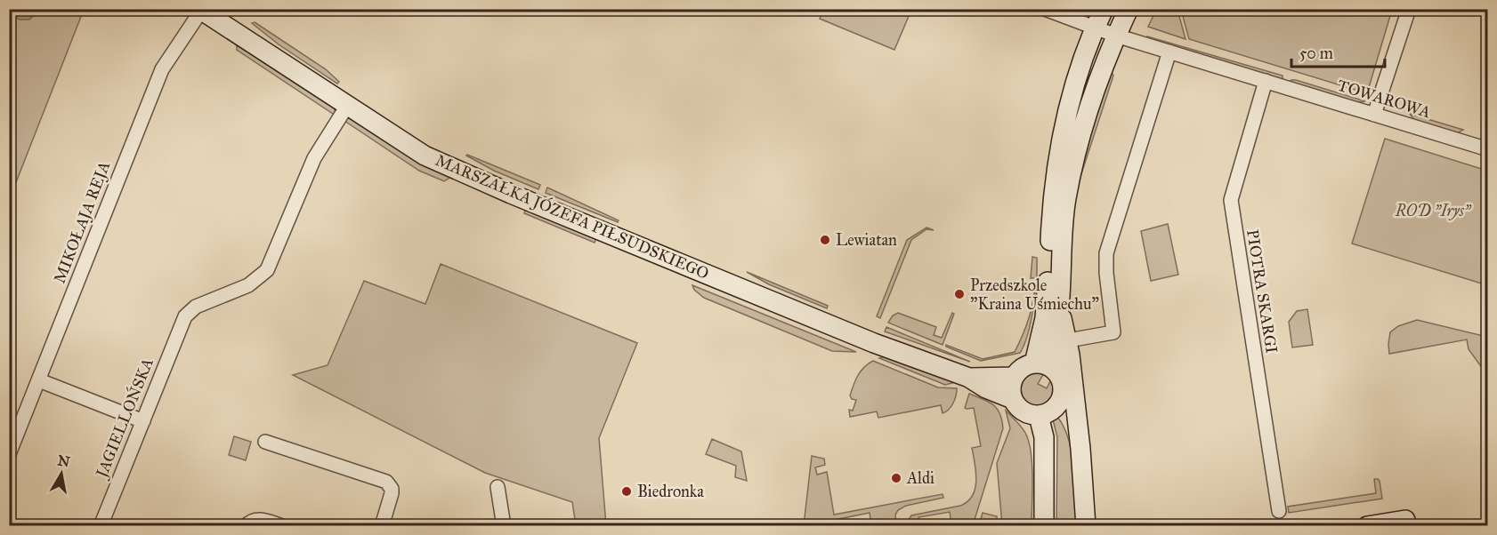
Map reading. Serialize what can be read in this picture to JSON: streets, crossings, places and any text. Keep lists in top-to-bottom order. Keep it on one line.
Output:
{"streets":{"street":["TOWAROWA","MARSZAŁKA JÓZEFA PIŁSUDSKIEGO","MIKOŁAJA REJA","PIOTRA SKARGI","JAGIELLOŃSKA"]},"crossings":[["TOWAROWA","PIOTRA SKARGI"],["MARSZAŁKA JÓZEFA PIŁSUDSKIEGO","MIKOŁAJA REJA"],["MARSZAŁKA JÓZEFA PIŁSUDSKIEGO","JAGIELLOŃSKA"]],"parks":["ROD \"Irys\""],"places":["Lewiatan","Przedszkole \"Kraina Uśmiechu\"","Aldi","Biedronka"],"scale_bar":"50 m","north":"top"}
